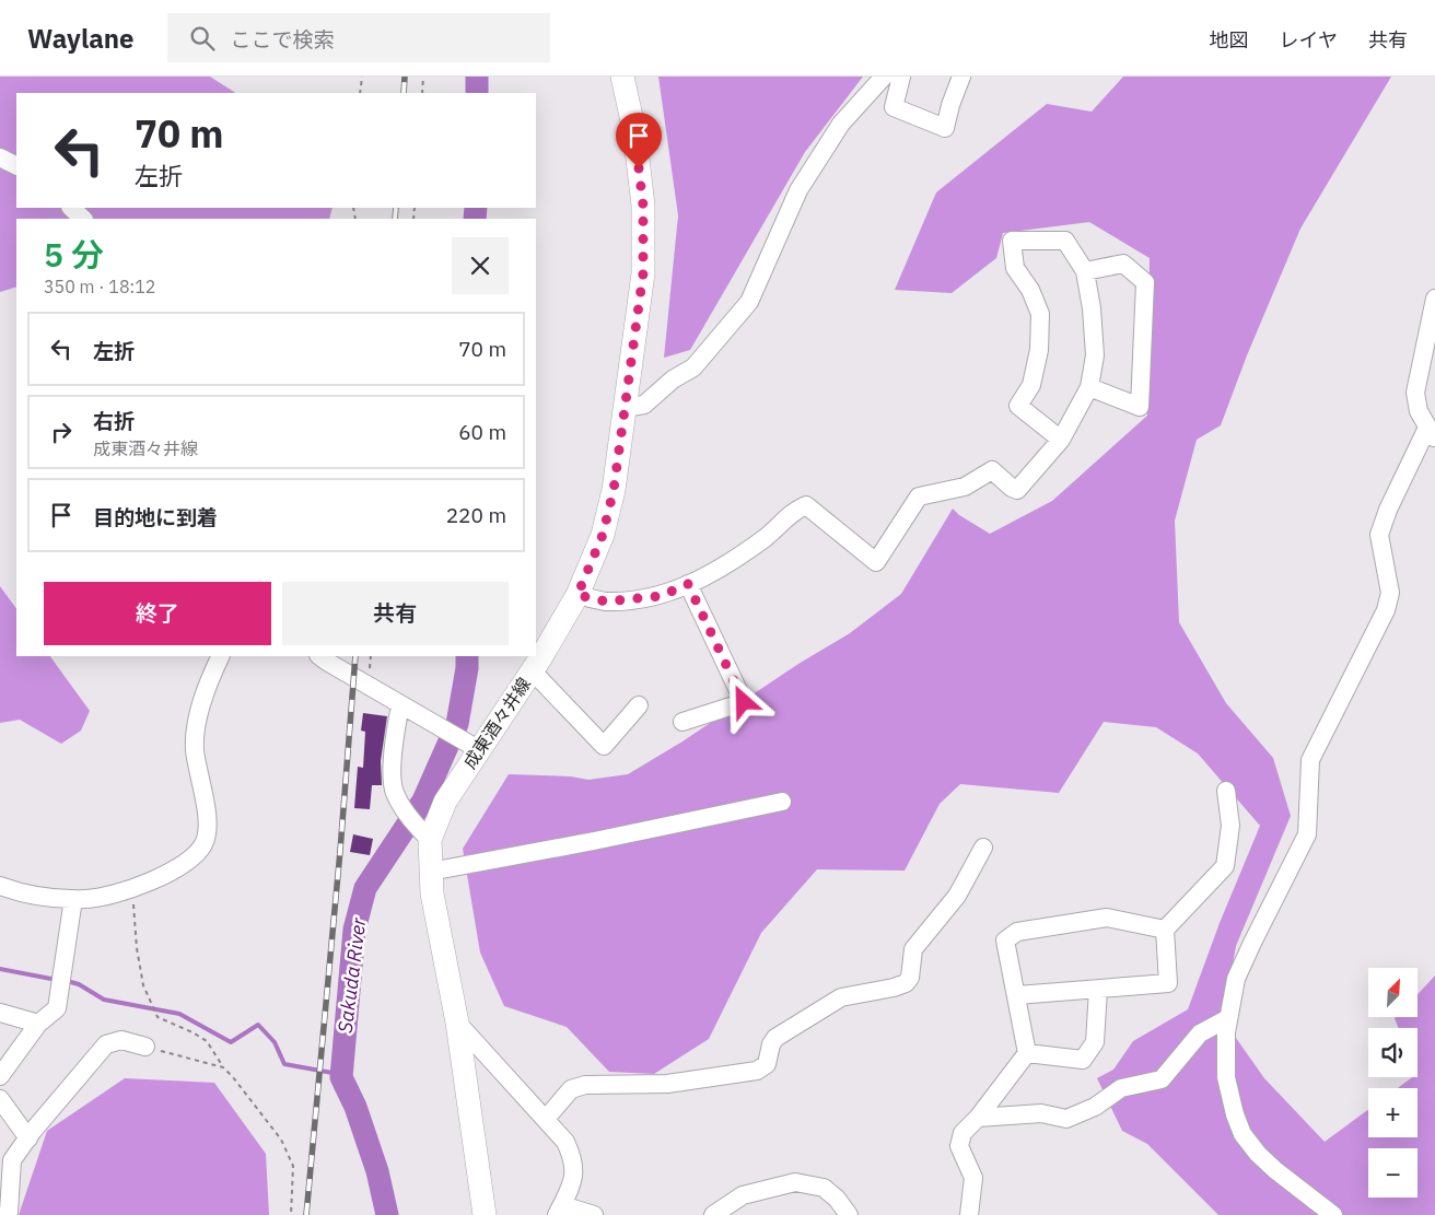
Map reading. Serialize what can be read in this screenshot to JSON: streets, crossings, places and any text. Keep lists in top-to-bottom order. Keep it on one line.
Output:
{"streets":{"main road":["成東酒々井線"]},"water":["Sakuda River"],"north":"top right","page":{"header":"Waylane","search":"ここで検索","nav":["地図","レイヤ","共有"],"turn":["70 m","左折"],"heading":["5 分","350 m · 18:12"],"list":[{"name":"左折","value":"70 m"},{"name":"右折","note":"成東酒々井線","value":"60 m"},{"name":"目的地に到着","value":"220 m"}],"buttons":["終了","共有"],"map_buttons":["+","−"]}}
